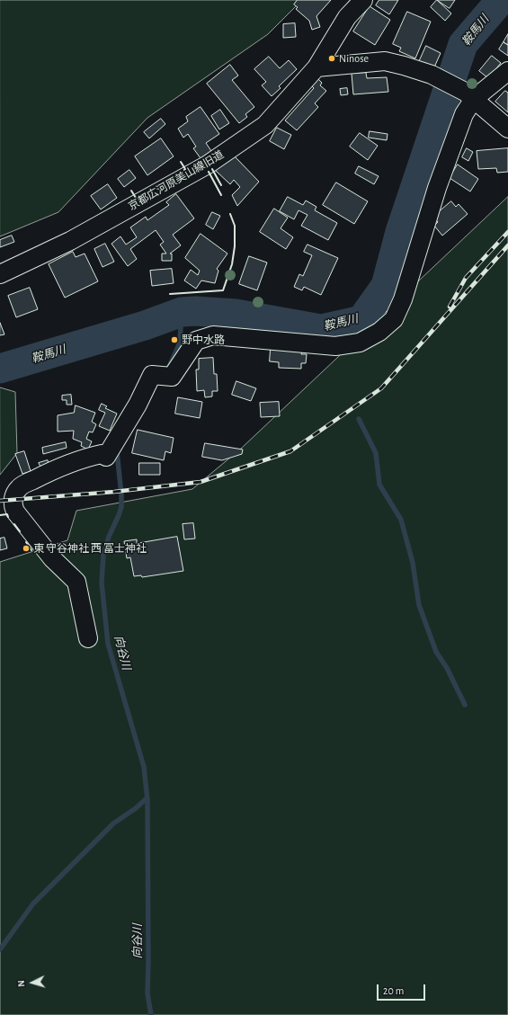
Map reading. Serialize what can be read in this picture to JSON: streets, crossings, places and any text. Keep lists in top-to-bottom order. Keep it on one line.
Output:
{"streets":{"street":["京都広河原美山線旧道"]},"water":["鞍馬川","向谷川"],"places":["Ninose","野中水路","東 守谷神社 西 冨士神社"],"scale_bar":"20 m","north":"left"}
